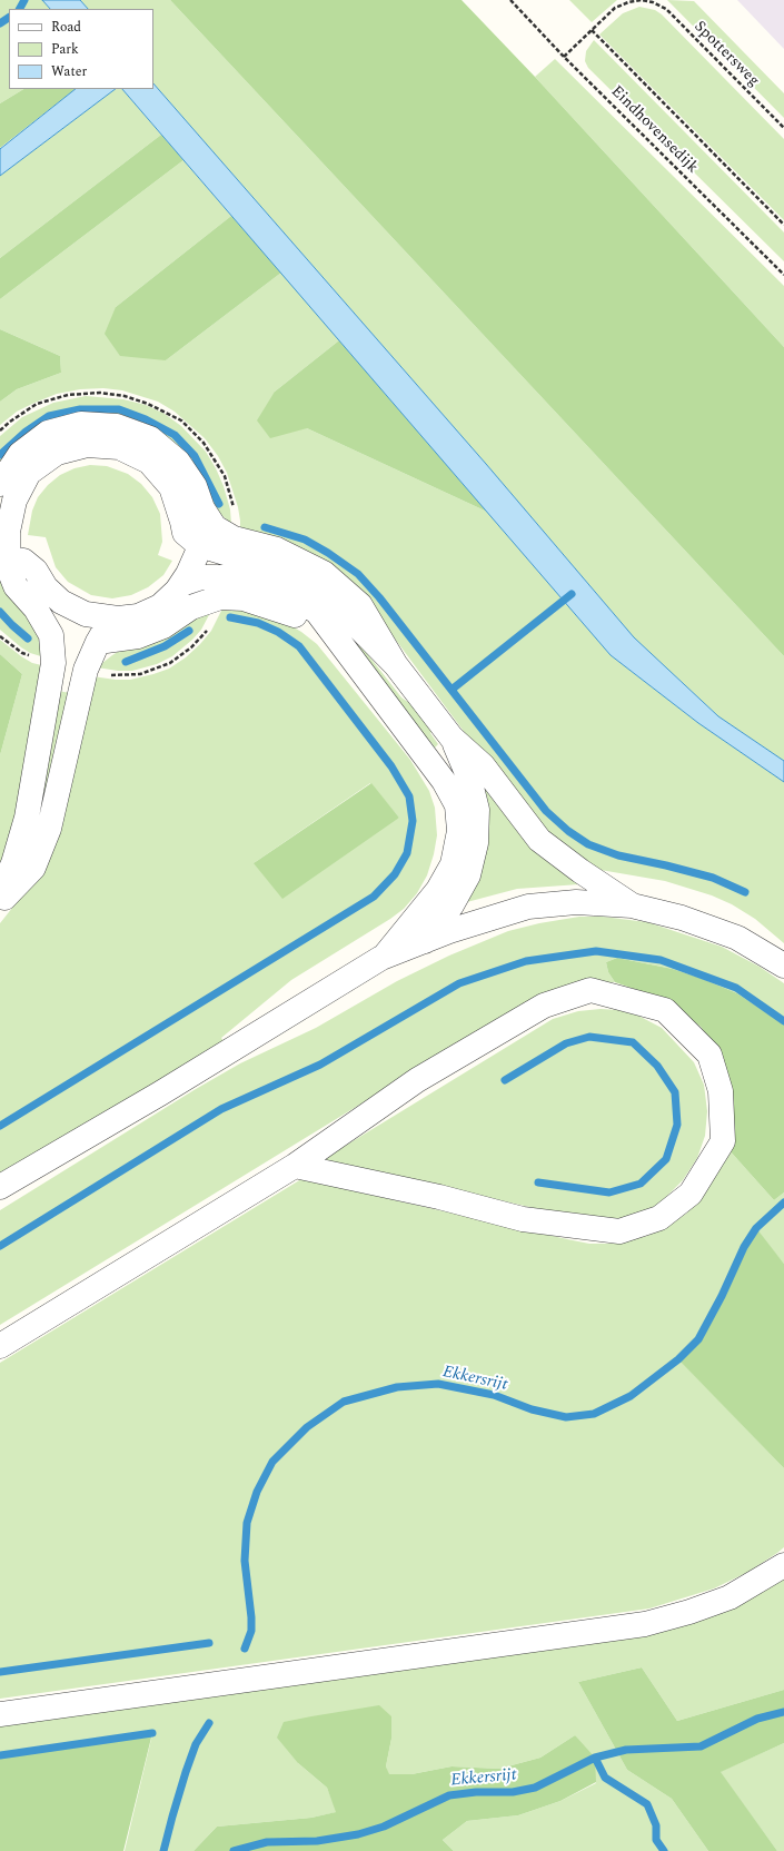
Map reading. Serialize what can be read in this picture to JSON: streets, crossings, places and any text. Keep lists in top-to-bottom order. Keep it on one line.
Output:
{"streets":{"path":["Spottersweg","Eindhovensedijk"]},"crossings":[["Spottersweg","Eindhovensedijk"]],"water":["Ekkersrijt"],"legend":["Road","Park","Water"]}
